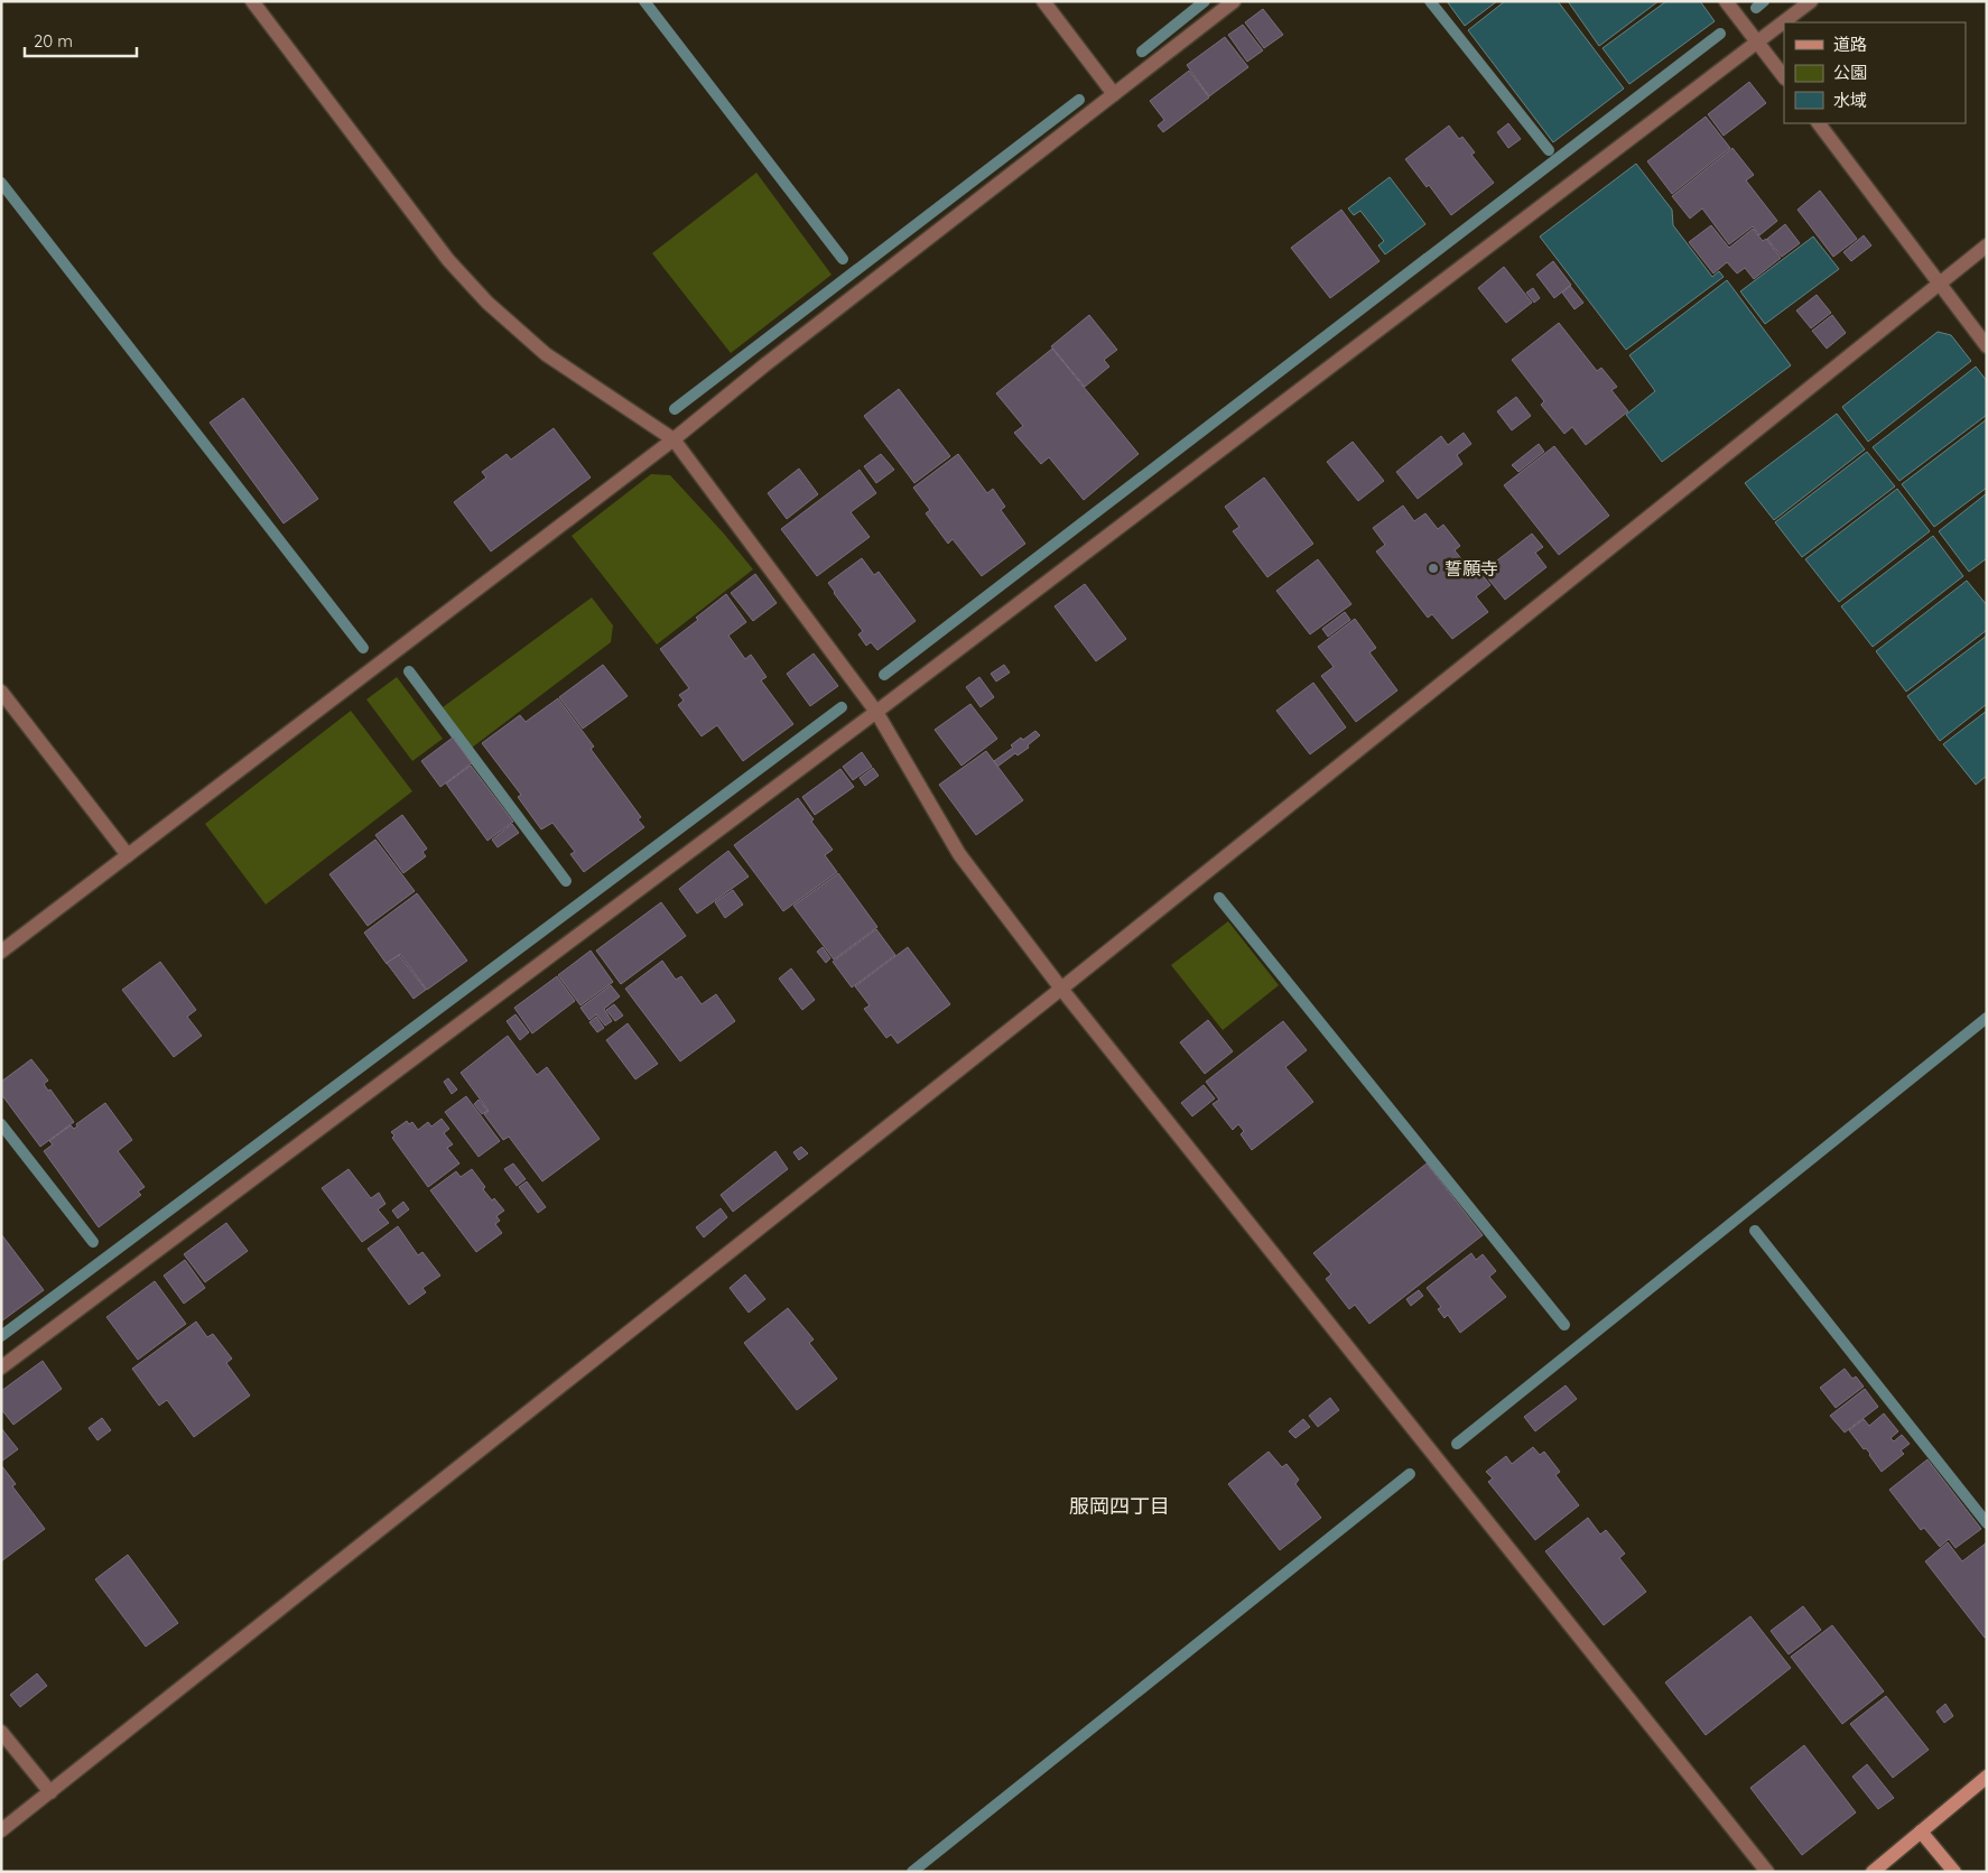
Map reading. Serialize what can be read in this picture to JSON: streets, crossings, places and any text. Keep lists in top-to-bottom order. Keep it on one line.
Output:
{"districts":["服岡四丁目"],"places":["誓願寺"],"legend":["道路","公園","水域"],"scale_bar":"20 m"}
